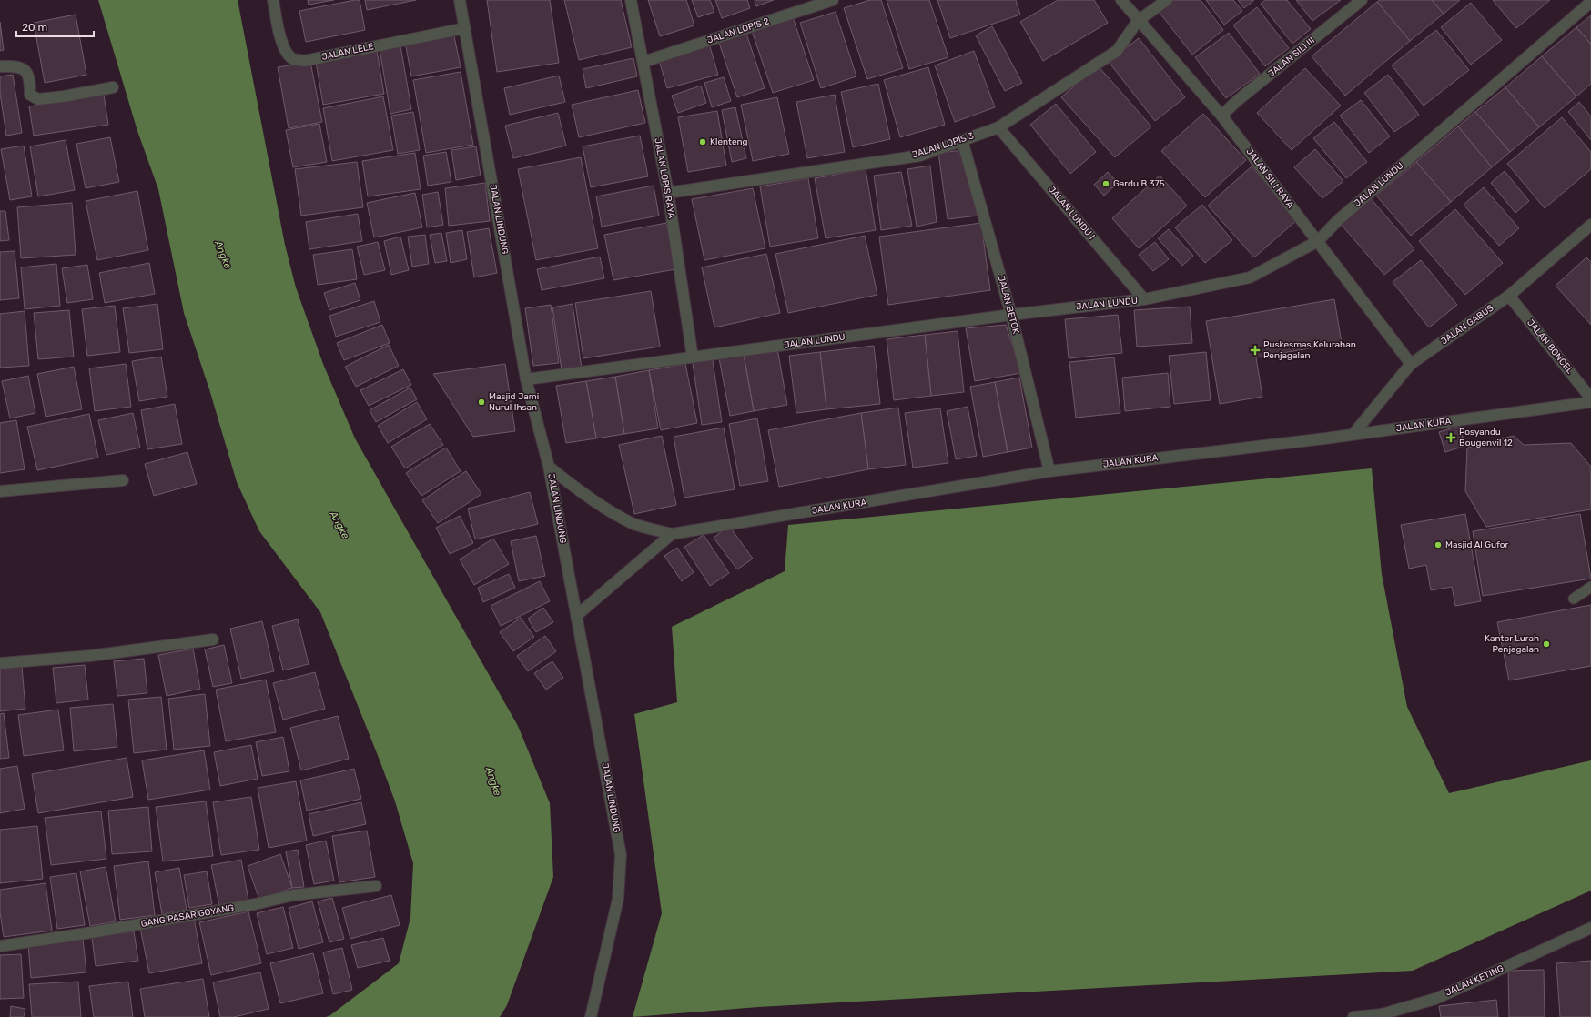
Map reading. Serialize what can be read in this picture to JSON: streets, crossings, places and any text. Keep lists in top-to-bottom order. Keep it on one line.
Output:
{"streets":{"street":["JALAN LOPIS 2","JALAN LELE","JALAN SILI III","JALAN LOPIS 3","JALAN LOPIS RAYA","JALAN SILI RAYA","JALAN LUNDU","JALAN LUNDU I","JALAN LINDUNG","JALAN BETOK","JALAN GABUS","JALAN BONCEL","JALAN KURA","GANG PASAR GOYANG","JALAN KETING"]},"crossings":[["JALAN LOPIS 2","JALAN LOPIS RAYA"],["JALAN LELE","JALAN LINDUNG"],["JALAN SILI III","JALAN SILI RAYA"],["JALAN LOPIS 3","JALAN LOPIS RAYA"],["JALAN LOPIS 3","JALAN SILI RAYA"],["JALAN LOPIS 3","JALAN LUNDU I"],["JALAN LOPIS 3","JALAN BETOK"],["JALAN LOPIS RAYA","JALAN LUNDU"],["JALAN SILI RAYA","JALAN LUNDU"],["JALAN SILI RAYA","JALAN GABUS"],["JALAN LUNDU","JALAN LUNDU I"],["JALAN LUNDU","JALAN LINDUNG"],["JALAN LUNDU","JALAN BETOK"],["JALAN LINDUNG","JALAN KURA"],["JALAN BETOK","JALAN KURA"],["JALAN GABUS","JALAN BONCEL"],["JALAN GABUS","JALAN KURA"]],"water":["Angke"],"places":{"other":["Klenteng","Gardu B 375","Masjid Jami Nurul Ihsan","Masjid Al Gufor","Kantor Lurah Penjagalan"],"health":["Puskesmas Kelurahan Penjagalan","Posyandu Bougenvil 12"]},"scale_bar":"20 m"}
